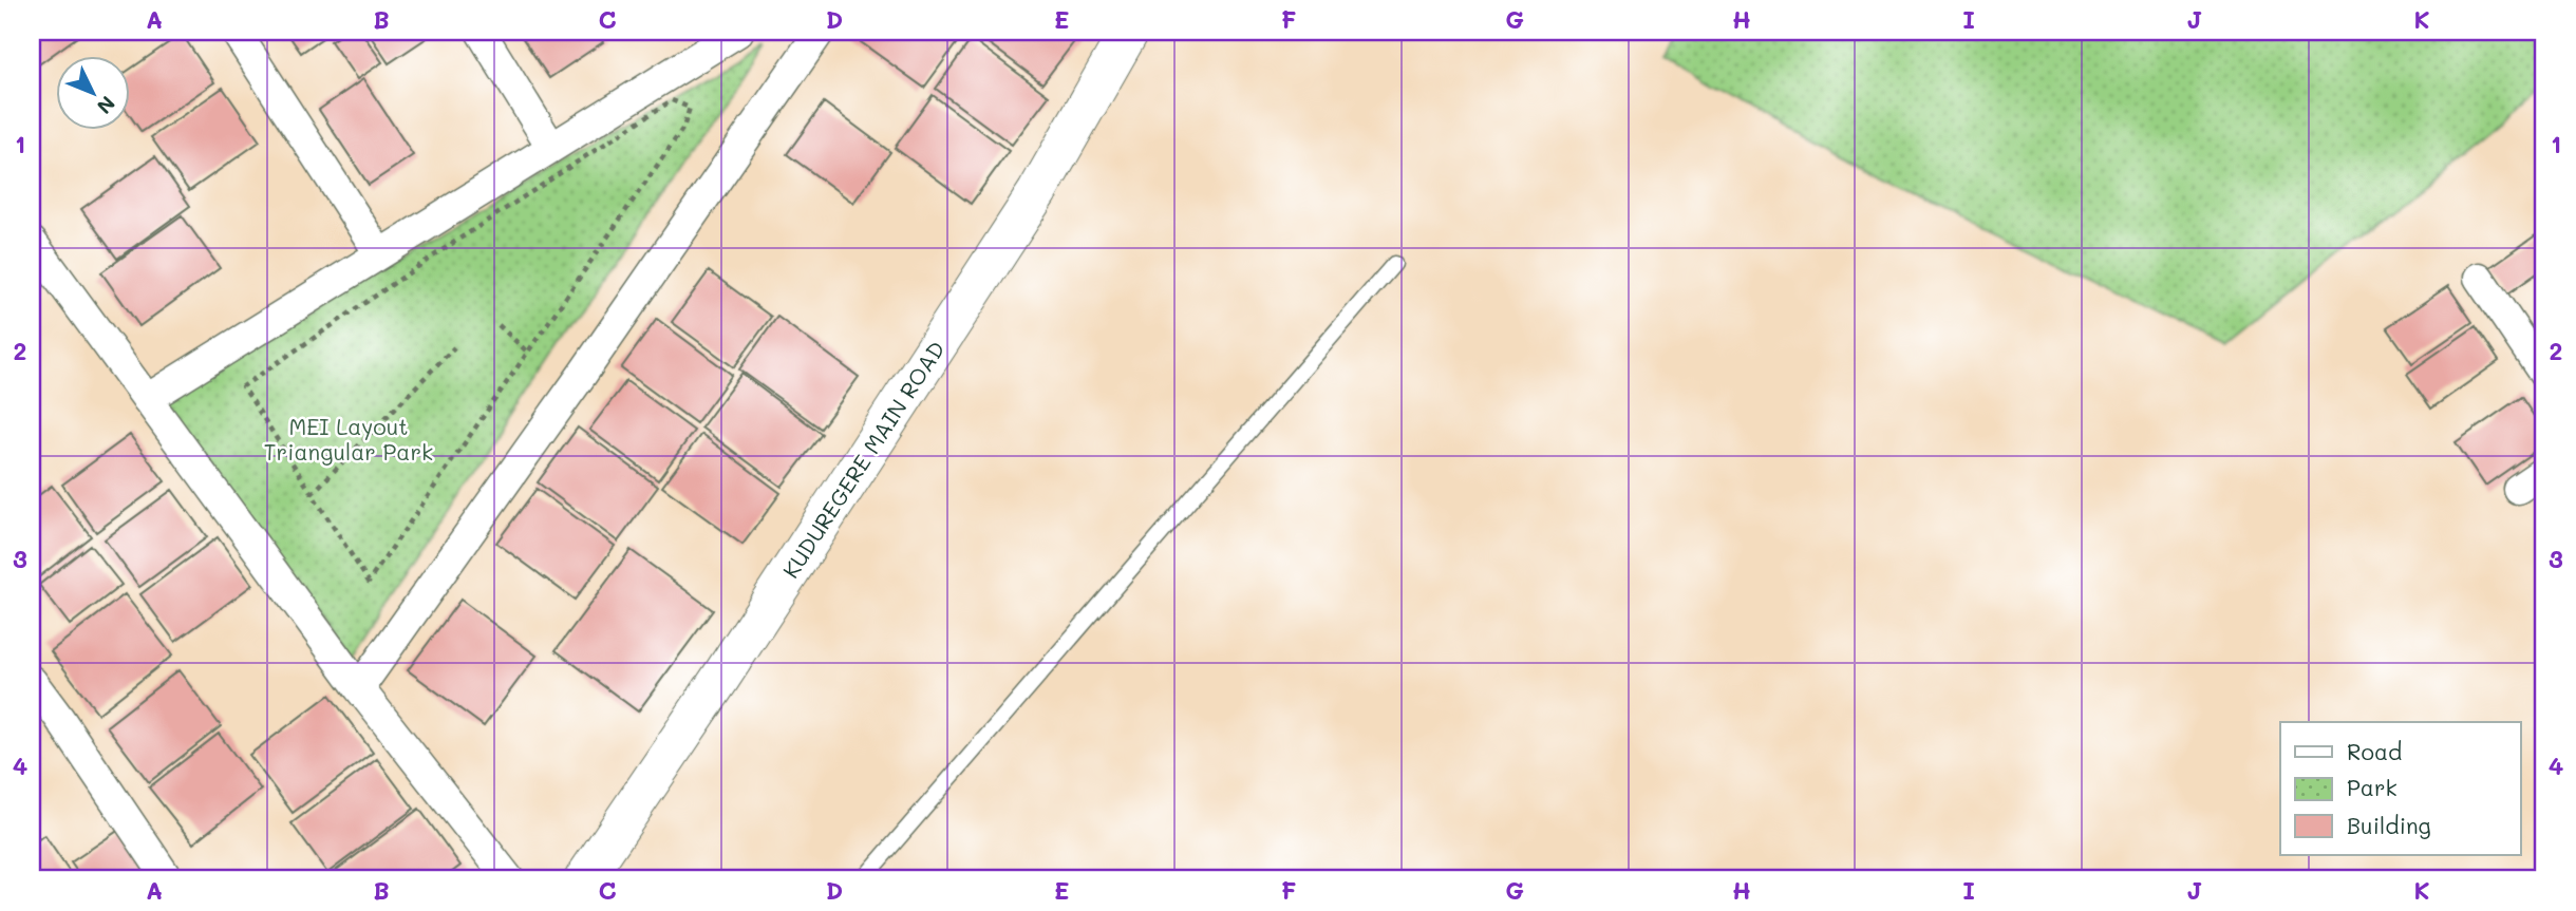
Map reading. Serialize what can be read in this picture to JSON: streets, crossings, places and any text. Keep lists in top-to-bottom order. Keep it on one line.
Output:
{"streets":{"street":["KUDUREGERE MAIN ROAD"]},"parks":["MEI Layout Triangular Park"],"legend":["Road","Park","Building"],"north":"bottom right","grid":{"columns":["A","B","C","D","E","F","G","H","I","J","K"],"rows":["1","2","3","4"]}}
